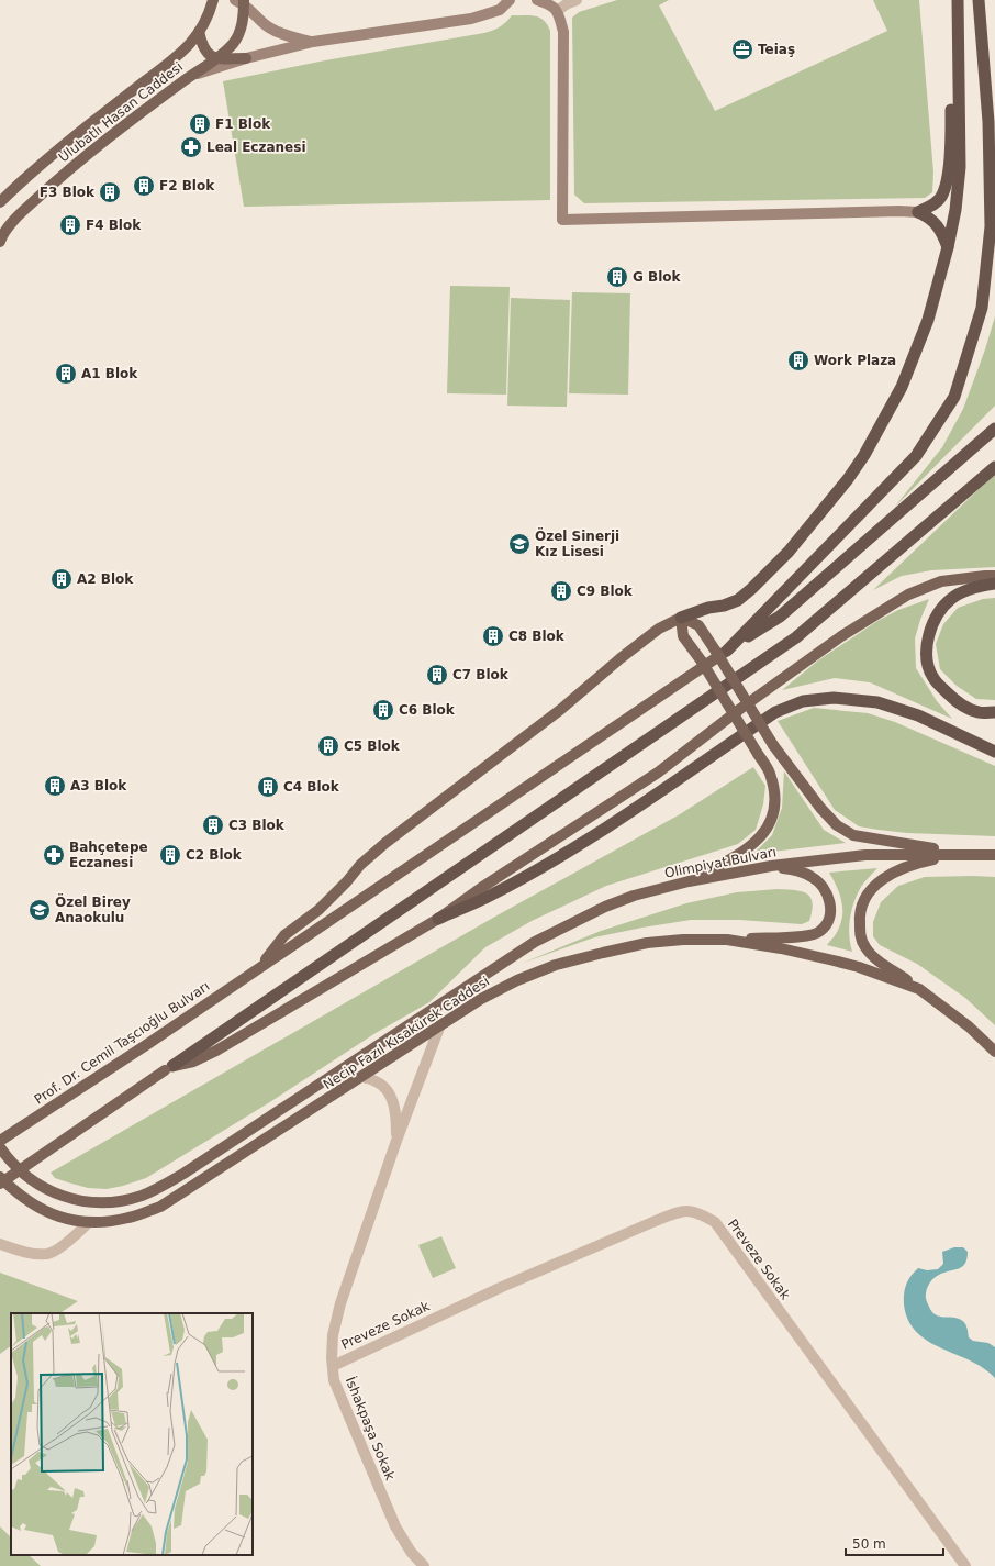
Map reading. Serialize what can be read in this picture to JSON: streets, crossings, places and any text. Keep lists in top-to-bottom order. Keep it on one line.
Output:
{"streets":{"main road":["Ulubatlı Hasan Caddesi","Olimpiyat Bulvarı","Necip Fazıl Kısakürek Caddesi","Prof. Dr. Cemil Taşcıoğlu Bulvarı"],"street":["Preveze Sokak","İshakpaşa Sokak"]},"crossings":[["Olimpiyat Bulvarı","Necip Fazıl Kısakürek Caddesi"],["Necip Fazıl Kısakürek Caddesi","İshakpaşa Sokak"],["Preveze Sokak","İshakpaşa Sokak"]],"places":{"office":["Teiaş"],"building":["F1 Blok","F2 Blok","F3 Blok","F4 Blok","G Blok","Work Plaza","A1 Blok","A2 Blok","C9 Blok","C8 Blok","C7 Blok","C6 Blok","C5 Blok","A3 Blok","C4 Blok","C3 Blok","C2 Blok"],"pharmacy":["Leal Eczanesi","Bahçetepe Eczanesi"],"school or university":["Özel Sinerji Kız Lisesi","Özel Birey Anaokulu"]},"scale_bar":"50 m"}
